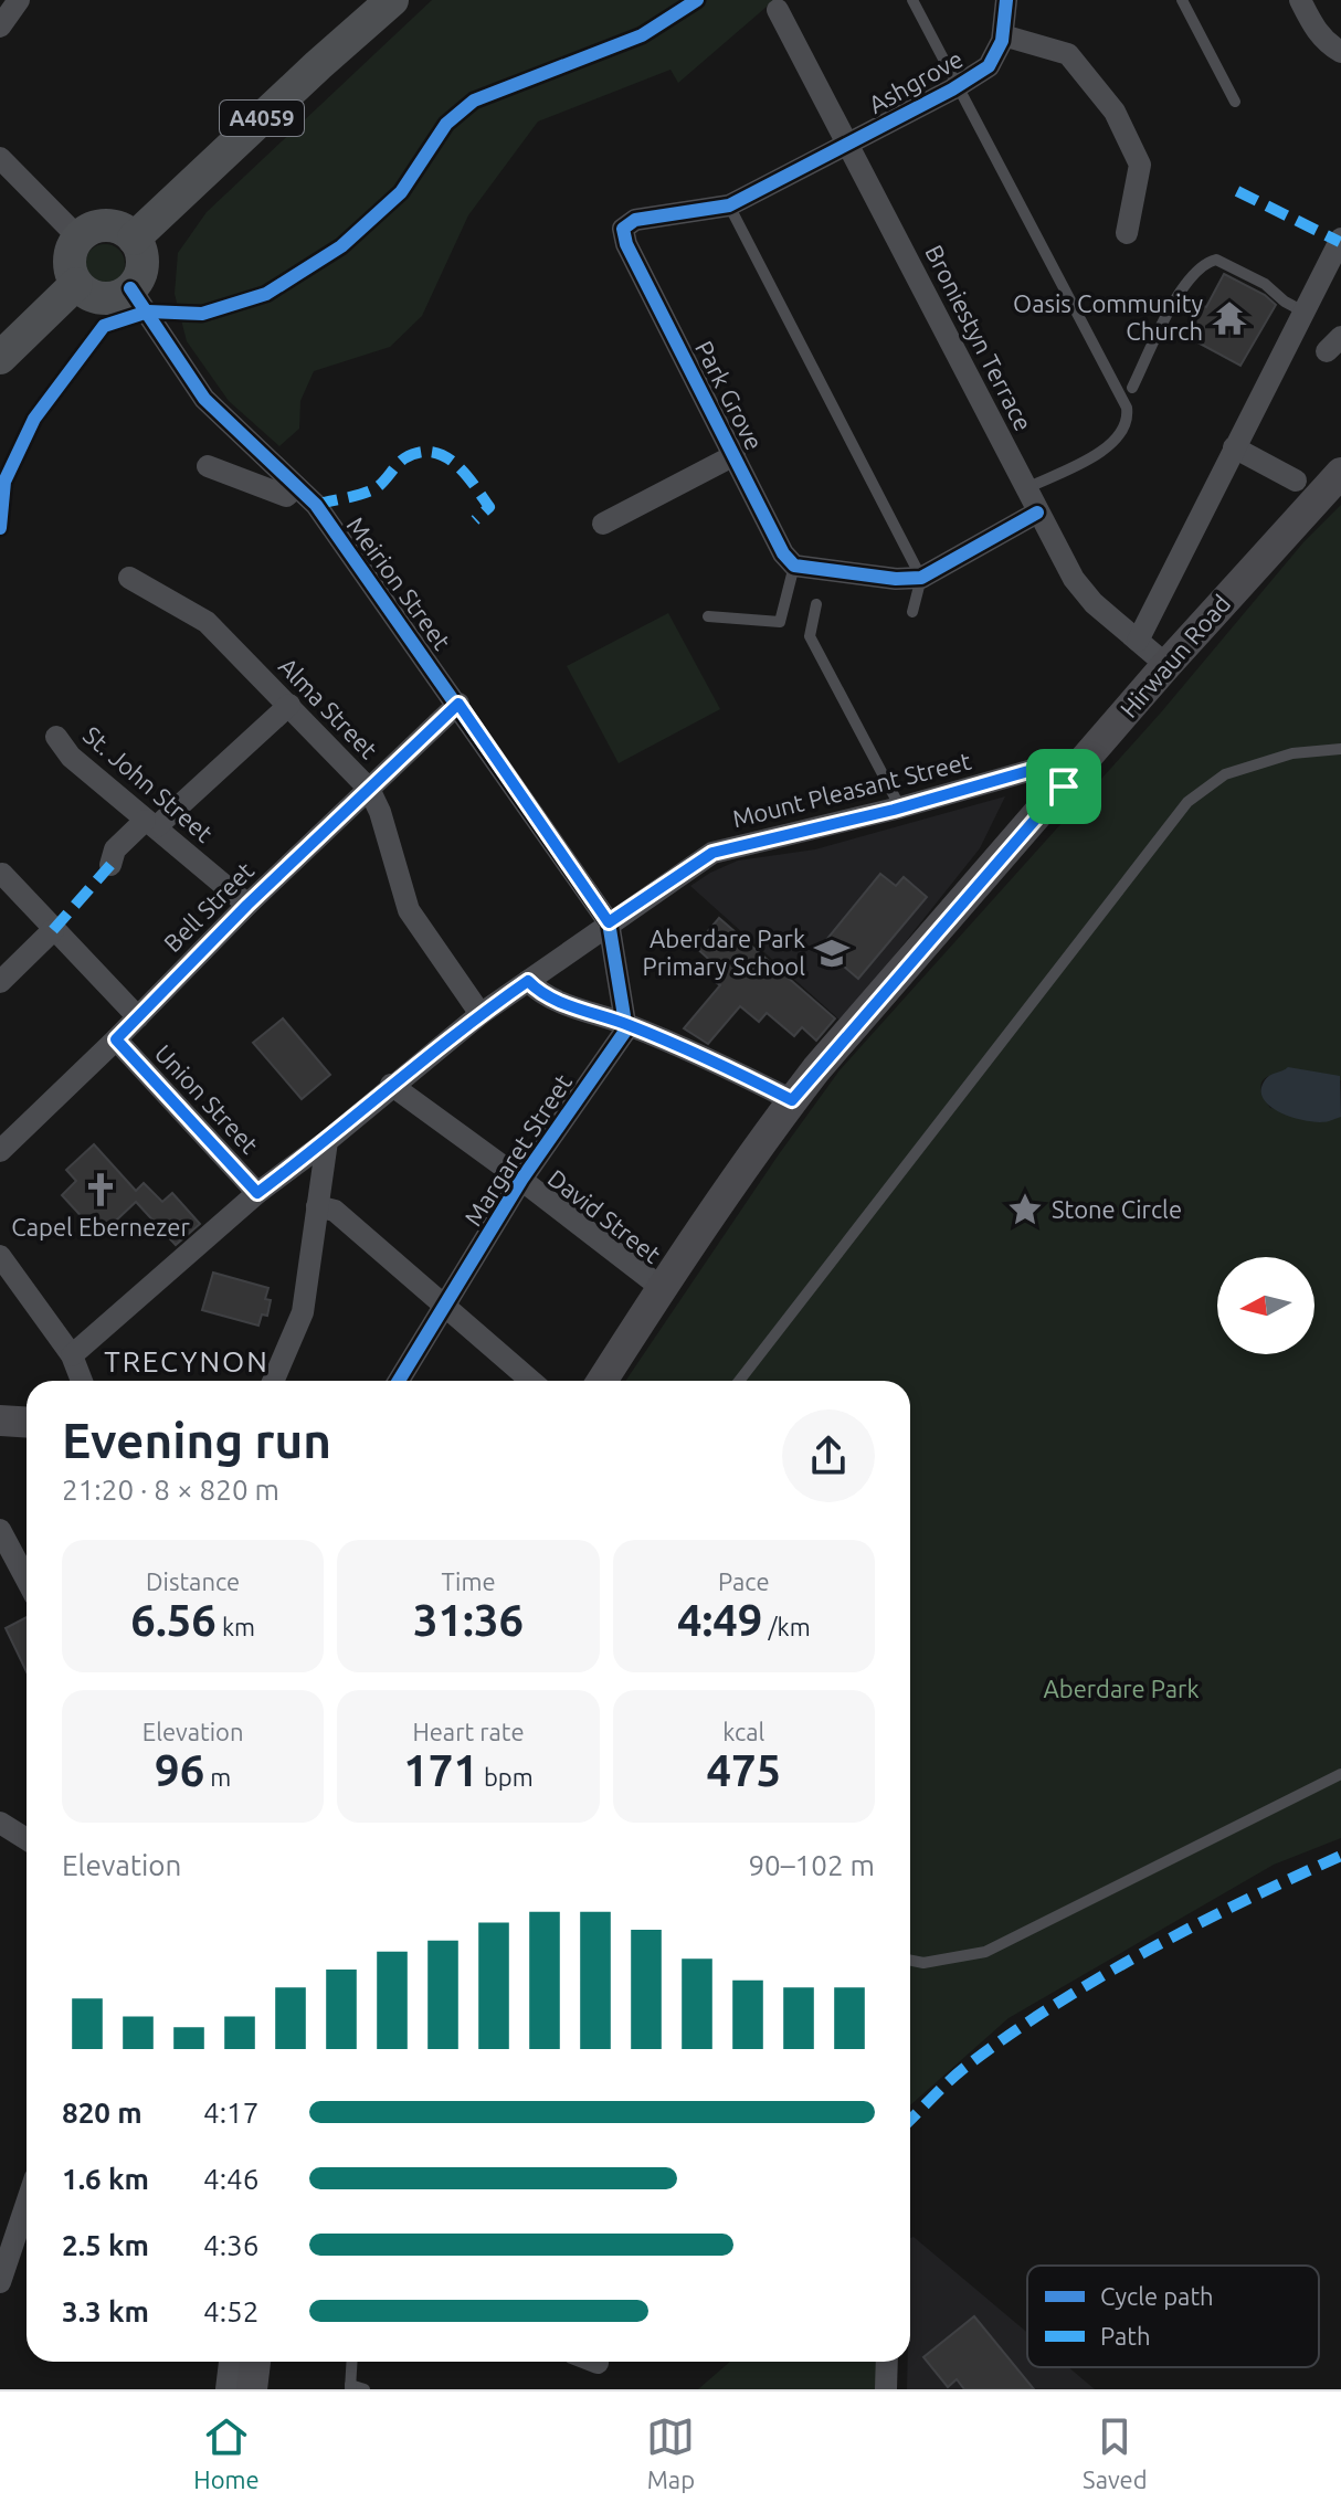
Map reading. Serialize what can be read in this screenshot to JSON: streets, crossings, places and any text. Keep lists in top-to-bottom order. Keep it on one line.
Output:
{"streets":{"main road":["A4059","Hirwaun Road"],"street":["Ashgrove","Broniestyn Terrace","Park Grove","Meirion Street","Alma Street","St. John Street","Mount Pleasant Street","Bell Street","Union Street","Margaret Street","David Street"]},"crossings":[["Ashgrove","Broniestyn Terrace"],["Ashgrove","Park Grove"],["A4059","Meirion Street"],["Broniestyn Terrace","Park Grove"],["Broniestyn Terrace","Hirwaun Road"],["Meirion Street","Mount Pleasant Street"],["Meirion Street","Bell Street"],["Hirwaun Road","Mount Pleasant Street"],["Hirwaun Road","David Street"],["Alma Street","Mount Pleasant Street"],["Alma Street","Bell Street"],["St. John Street","Bell Street"],["Mount Pleasant Street","Union Street"],["Mount Pleasant Street","David Street"],["Bell Street","Union Street"],["Margaret Street","David Street"]],"districts":["TRECYNON"],"parks":["Aberdare Park"],"places":{"temple":["Oasis Community Church"],"school or university":["Aberdare Park Primary School"],"church":["Capel Ebernezer"],"place":["Stone Circle"]},"legend":["Cycle path","Path"],"north":"left","page":{"heading":["Evening run","21:20 · 8 × 820 m"],"stats":[["Distance","6.56 km"],["Time","31:36"],["Pace","4:49 /km"],["Elevation","96 m"],["Heart rate","171 bpm"],["kcal","475"]],"chart":["Elevation","90–102 m"],"list":[{"name":"820 m","note":"4:17"},{"name":"1.6 km","note":"4:46"},{"name":"2.5 km","note":"4:36"},{"name":"3.3 km","note":"4:52"}],"tabs":["Home","Map","Saved"]}}
